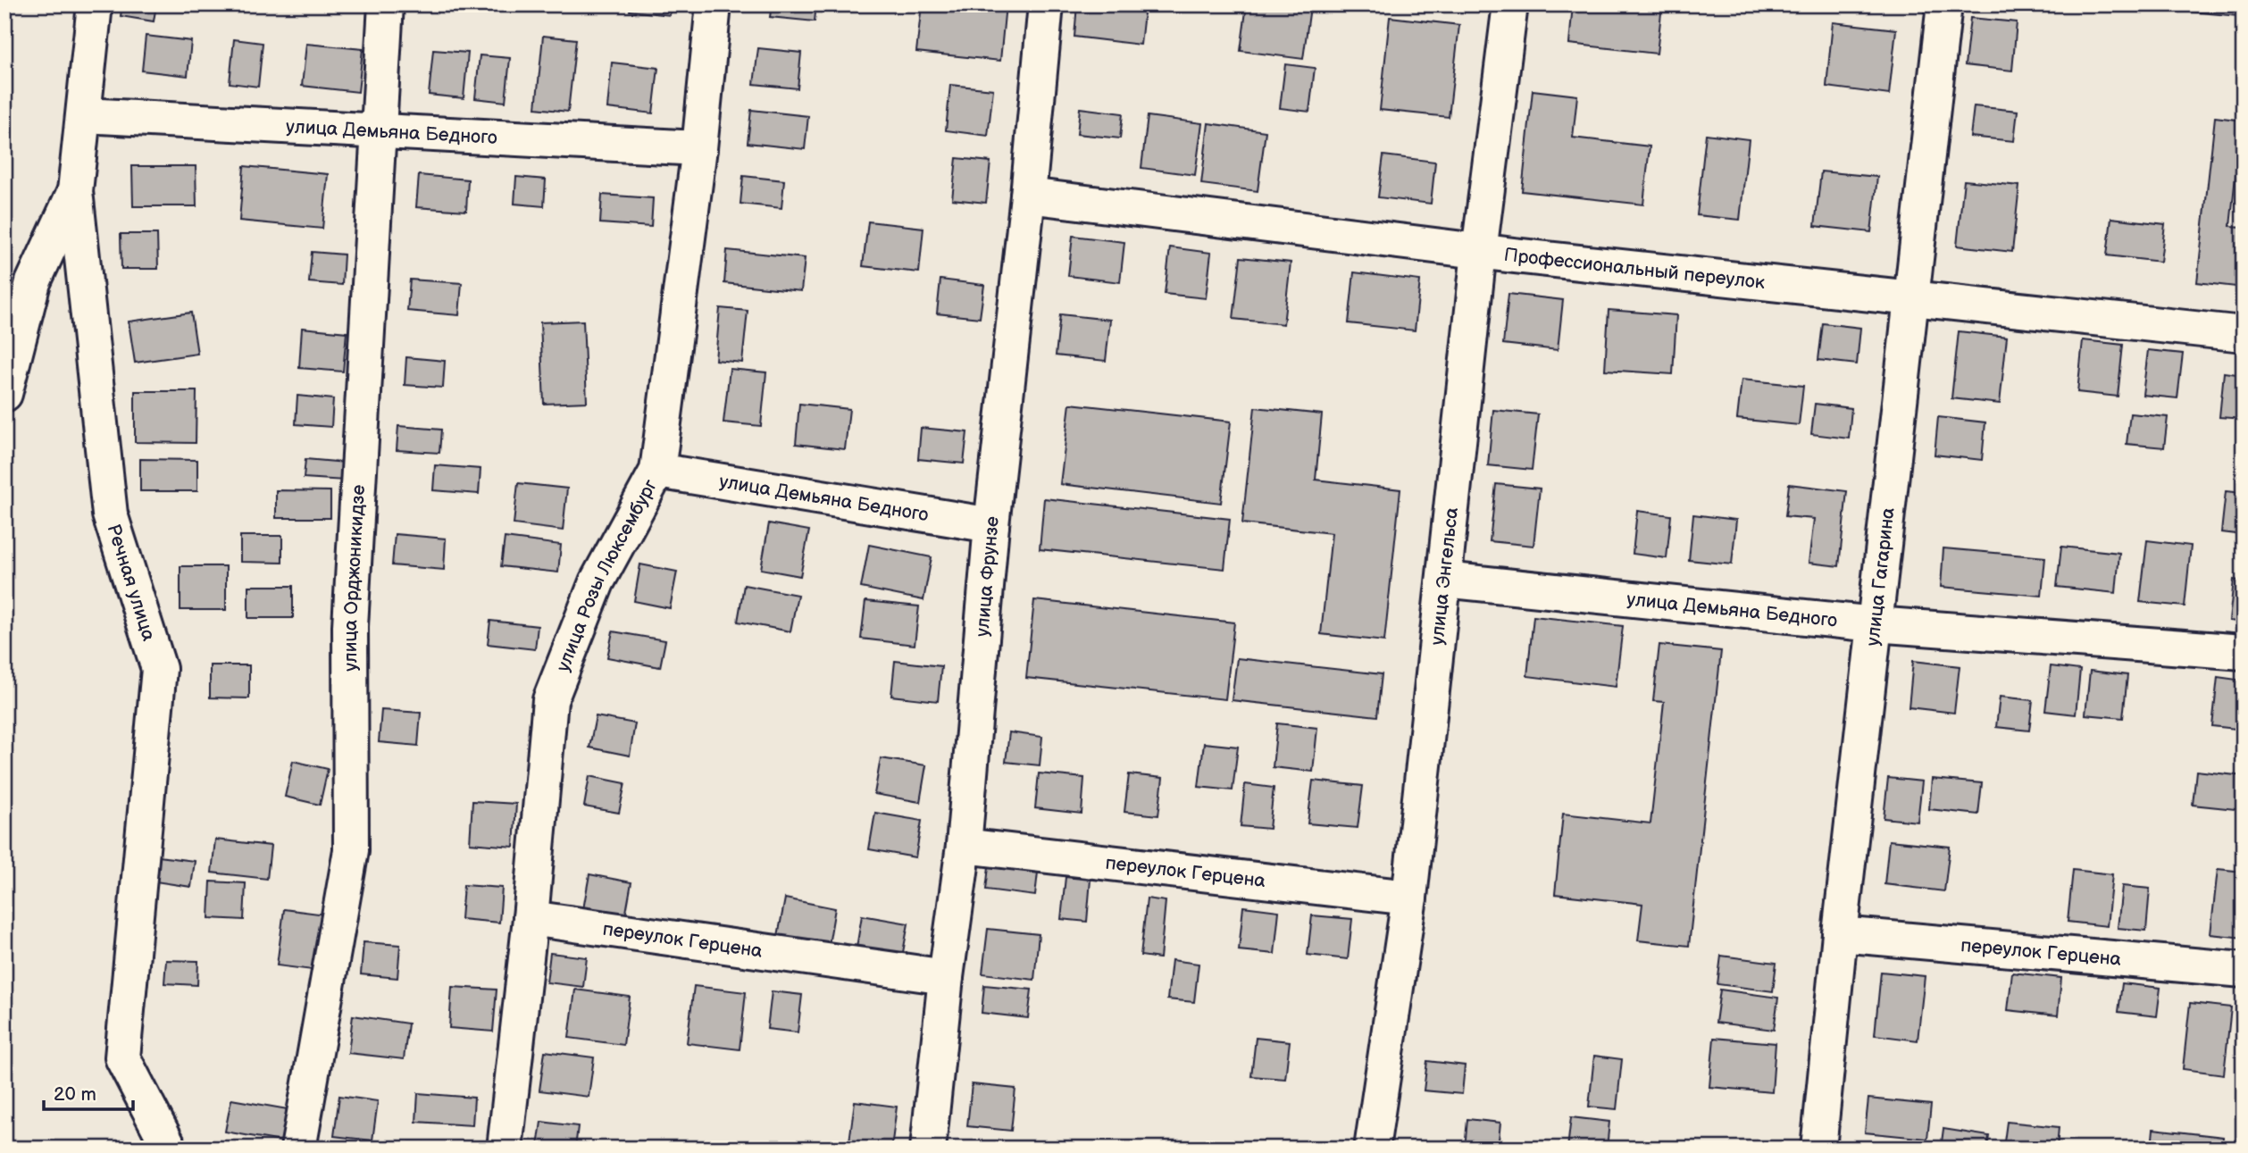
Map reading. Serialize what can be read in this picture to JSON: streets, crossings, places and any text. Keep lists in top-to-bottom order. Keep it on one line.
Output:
{"streets":{"street":["улица Демьяна Бедного","Профессиональный переулок","улица Гагарина","улица Розы Люксембург","улица Фрунзе","улица Энгельса","улица Орджоникидзе","Речная улица","переулок Герцена"]},"crossings":[["улица Демьяна Бедного","улица Гагарина"],["улица Демьяна Бедного","улица Розы Люксембург"],["улица Демьяна Бедного","улица Фрунзе"],["улица Демьяна Бедного","улица Энгельса"],["улица Демьяна Бедного","улица Орджоникидзе"],["улица Демьяна Бедного","Речная улица"],["Профессиональный переулок","улица Гагарина"],["Профессиональный переулок","улица Фрунзе"],["Профессиональный переулок","улица Энгельса"],["улица Гагарина","переулок Герцена"],["улица Розы Люксембург","переулок Герцена"],["улица Фрунзе","переулок Герцена"],["улица Энгельса","переулок Герцена"]],"scale_bar":"20 m"}
